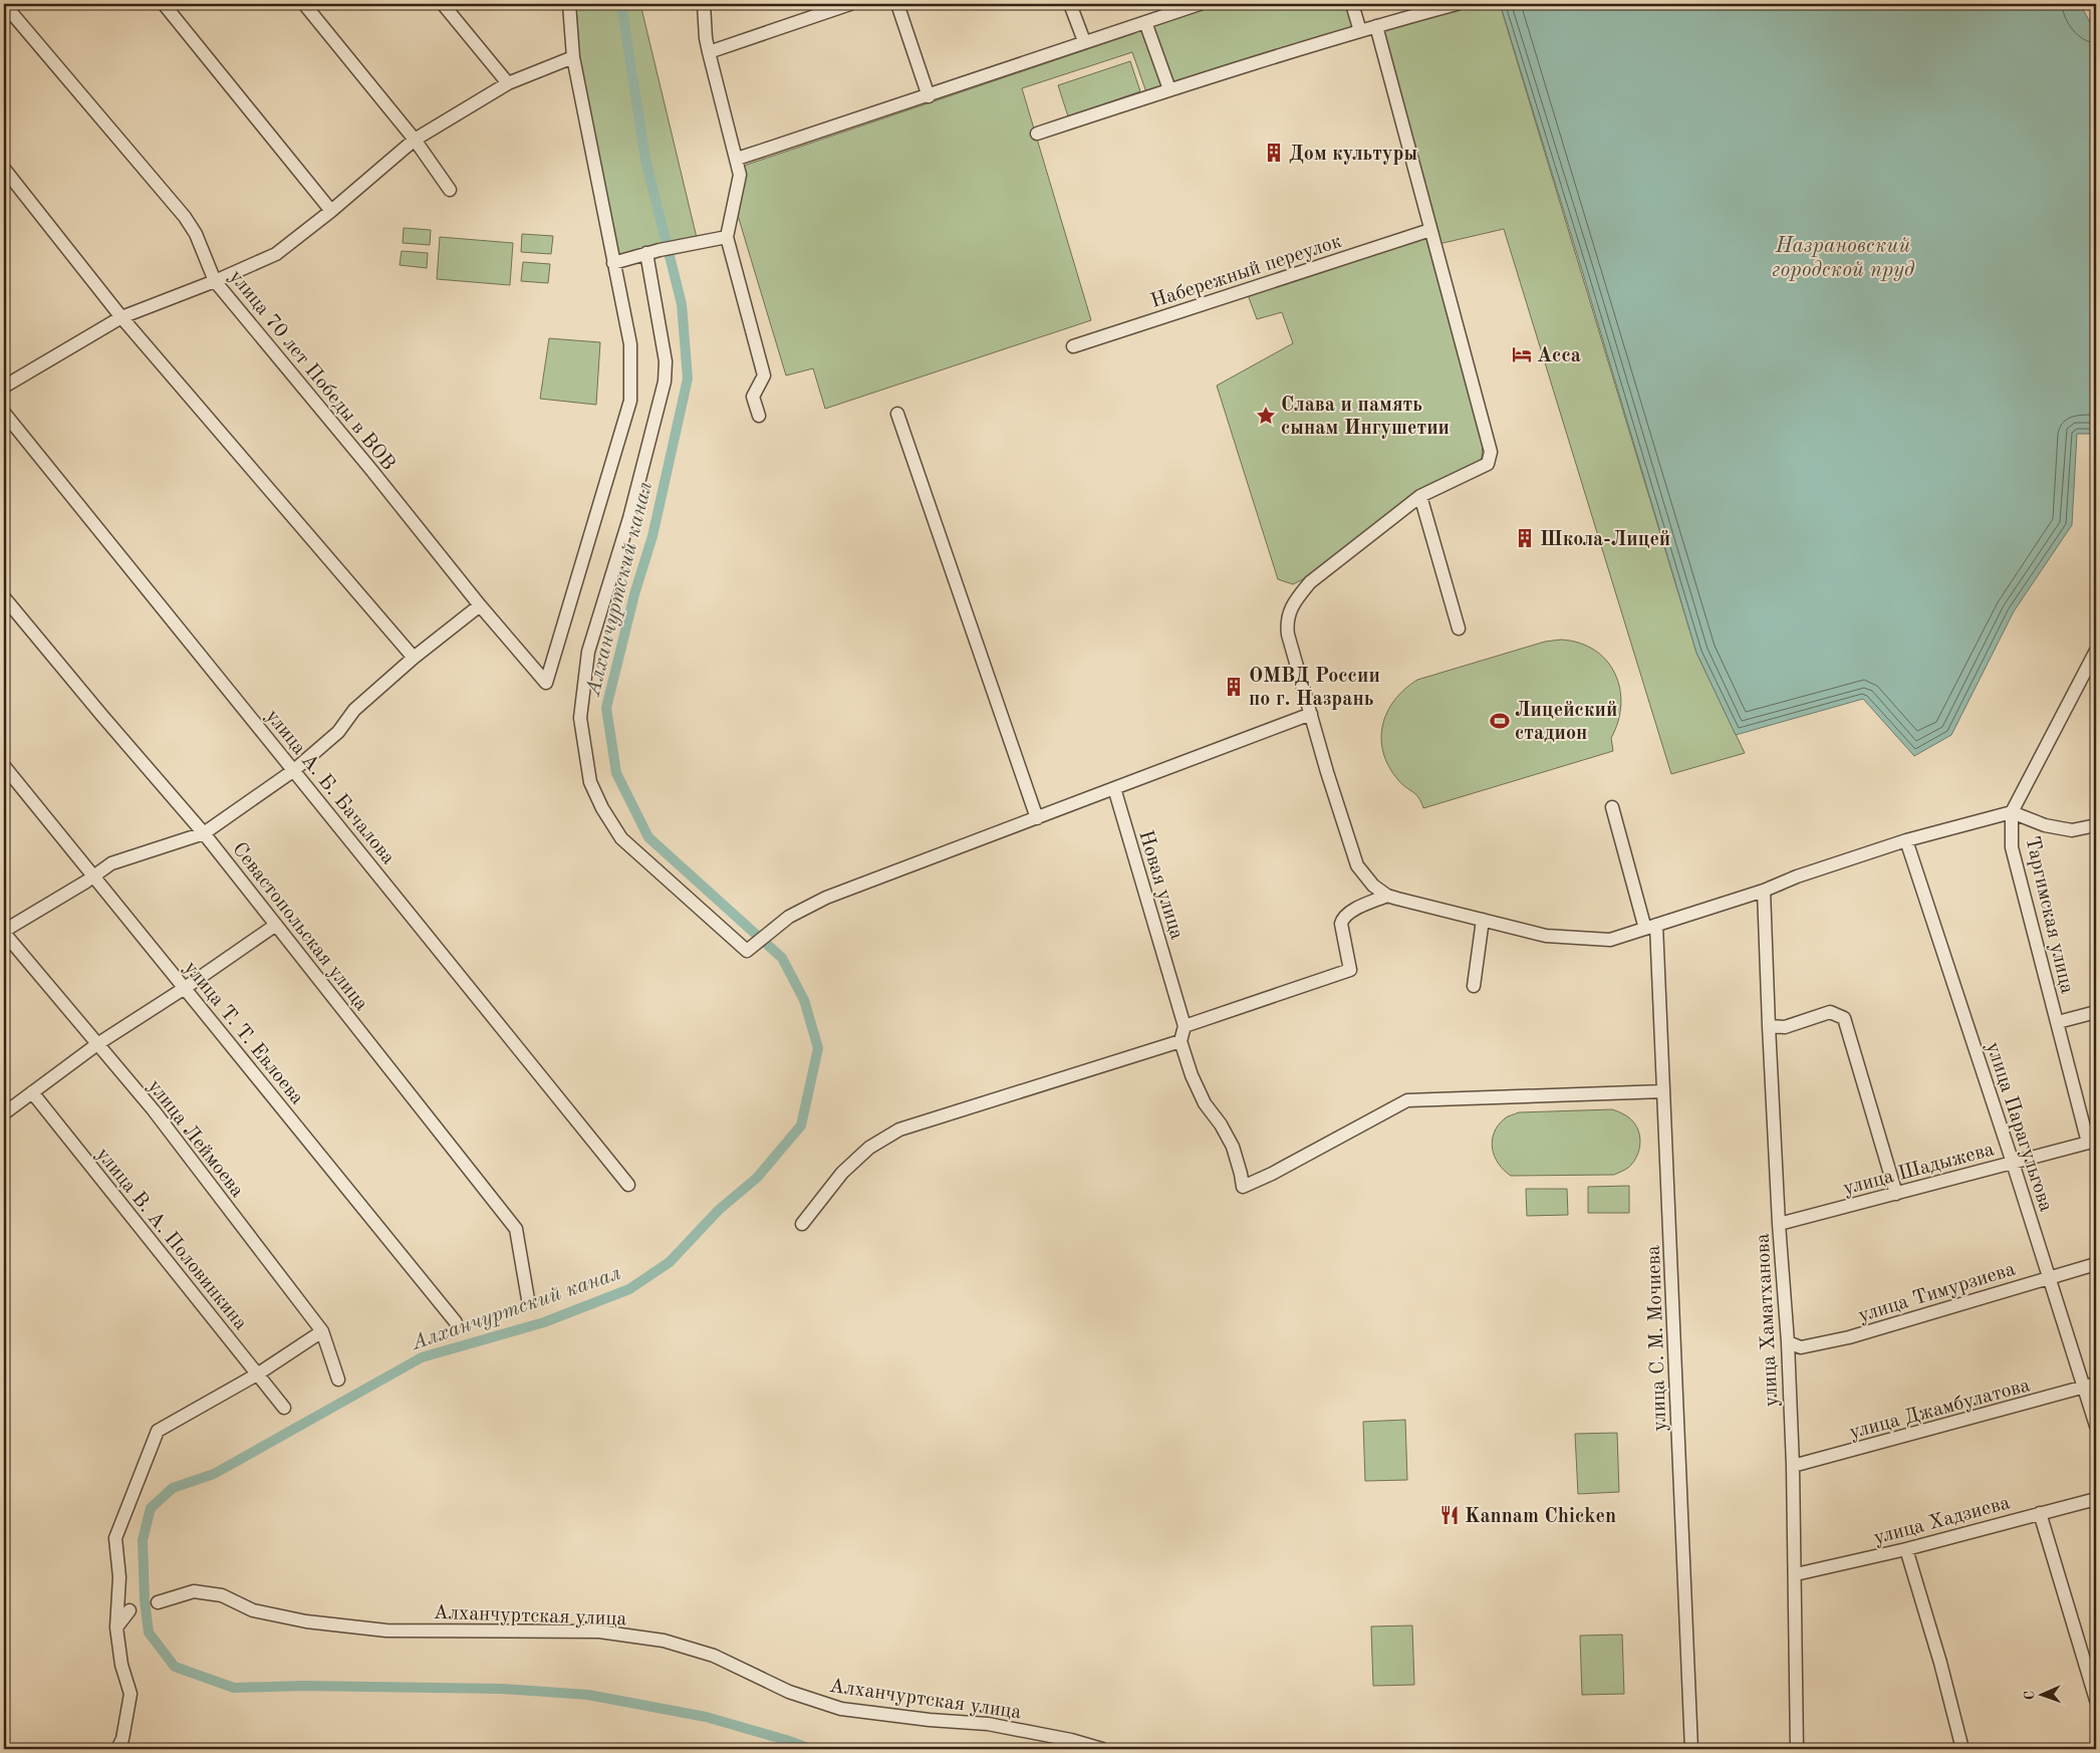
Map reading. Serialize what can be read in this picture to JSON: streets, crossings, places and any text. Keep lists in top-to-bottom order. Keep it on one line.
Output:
{"streets":{"street":["Набережный переулок","улица 70 лет Победы в ВОВ","улица А. Б. Бачалова","Новая улица","Таргимская улица","Севастопольская улица","улица Т. Т. Евлоева","улица Парагульгова","улица Леймоева","улица Шадыжева","улица В. А. Половинкина","улица Тимурзиева","улица Хаматханова","улица С. М. Мочиева","улица Джамбулатова","улица Хадзиева","Алханчуртская улица"]},"crossings":[["Таргимская улица","улица Шадыжева"],["улица Парагульгова","улица Шадыжева"],["улица Парагульгова","улица Тимурзиева"],["улица Парагульгова","улица Джамбулатова"],["улица Шадыжева","улица Хаматханова"],["улица Тимурзиева","улица Хаматханова"],["улица Хаматханова","улица Джамбулатова"],["улица Хаматханова","улица Хадзиева"]],"water":["Назрановский городской пруд","Алханчуртский канал"],"places":{"building":["Дом культуры","Школа-Лицей","ОМВД России по г. Назрань"],"hotel":["Асса"],"place":["Слава и память сынам Ингушетии"],"sports":["Лицейский стадион"],"restaurant":["Kannam Chicken"]},"north":"left"}
